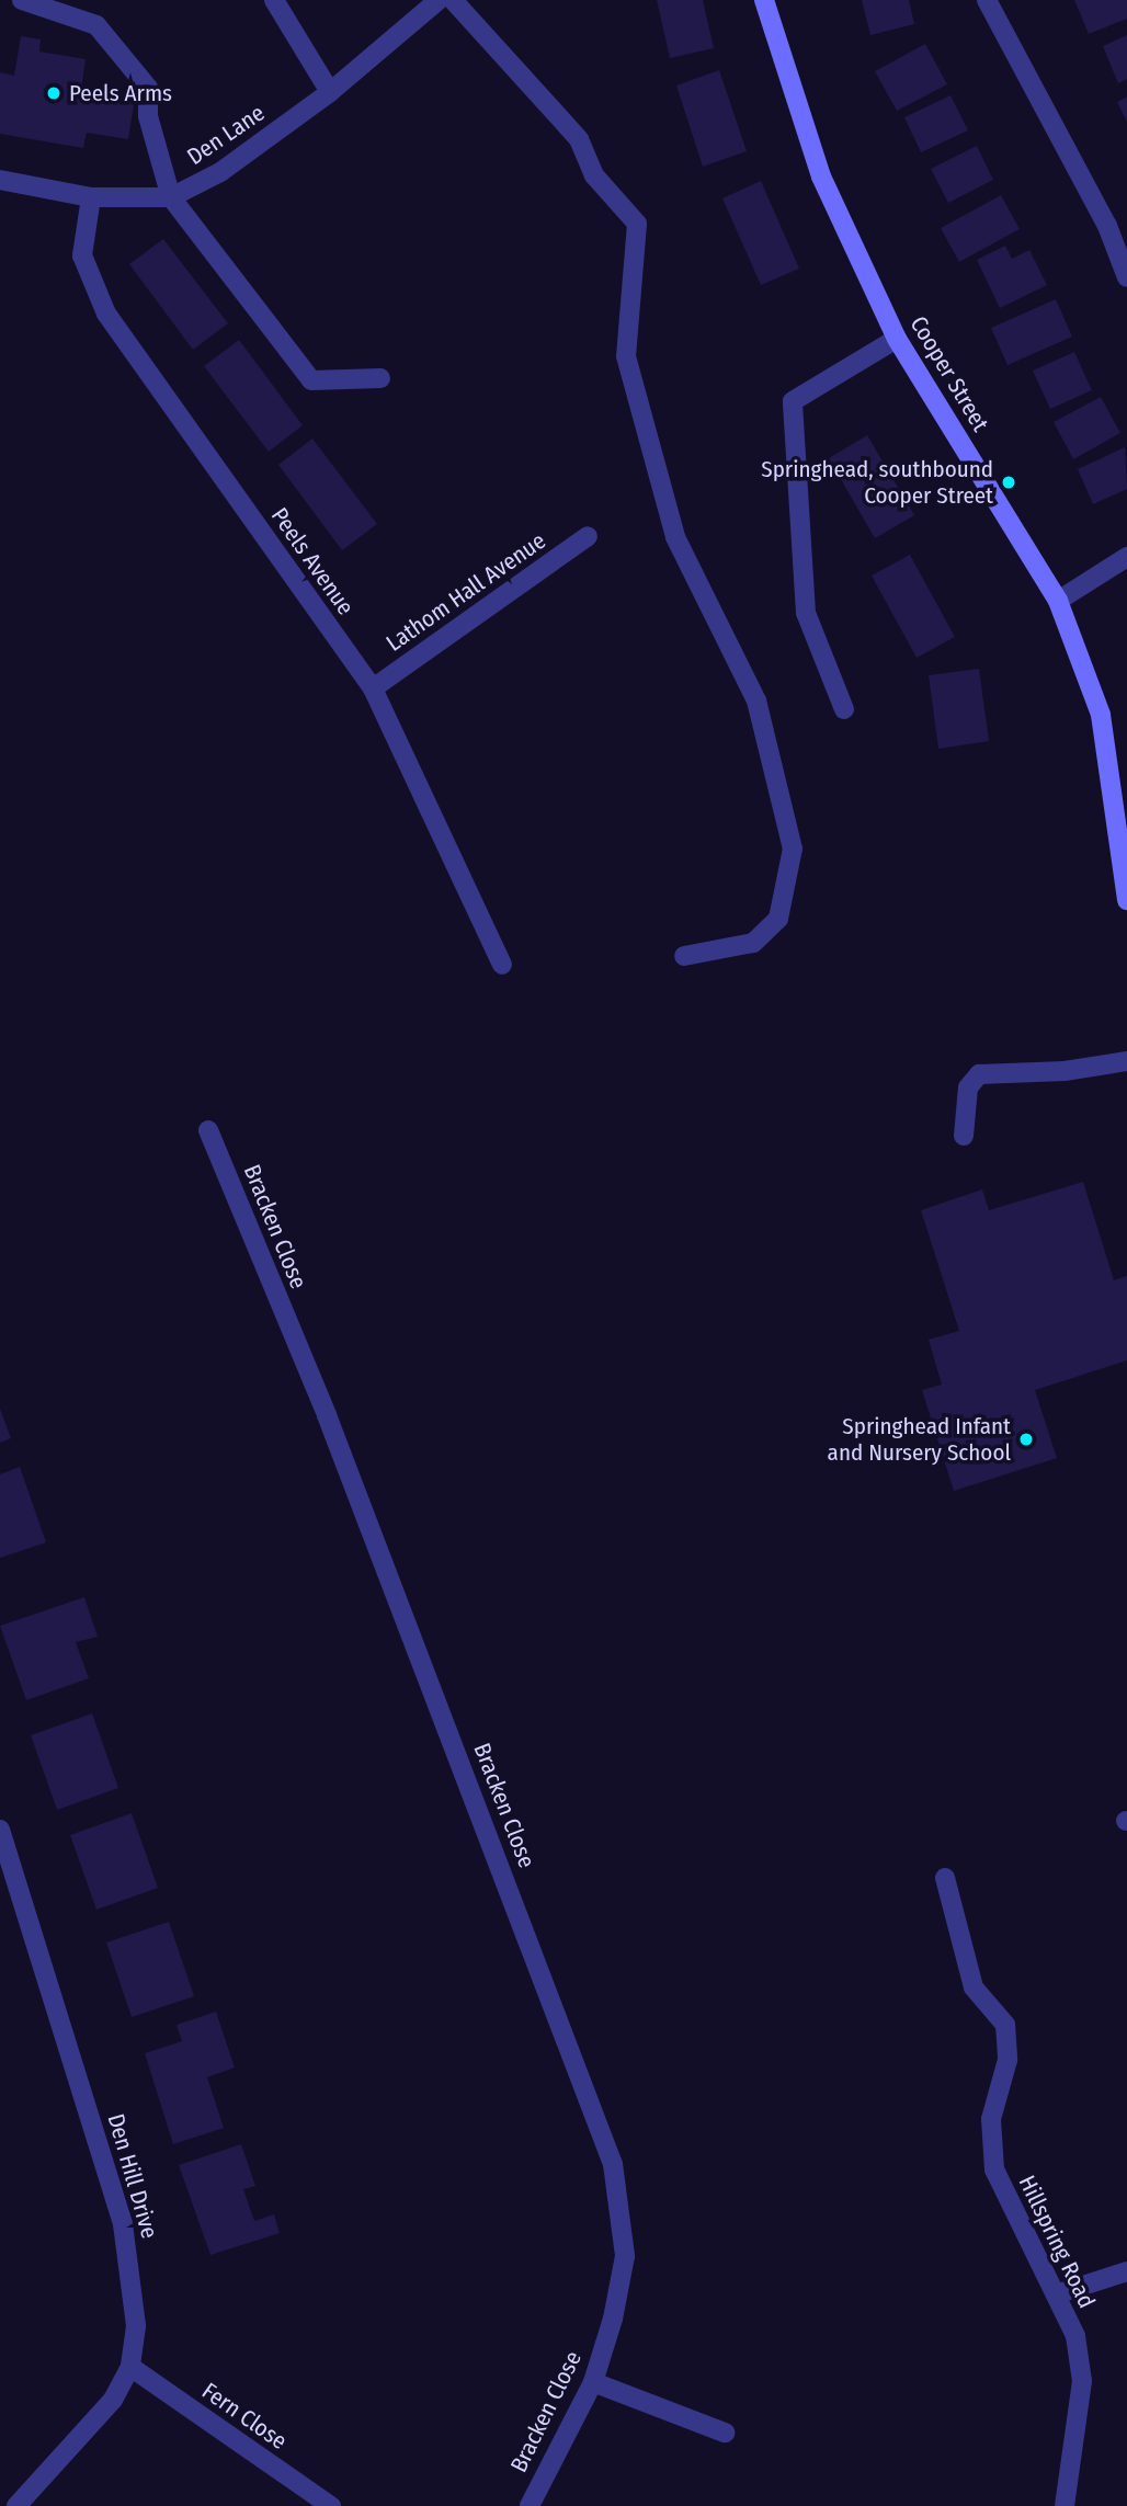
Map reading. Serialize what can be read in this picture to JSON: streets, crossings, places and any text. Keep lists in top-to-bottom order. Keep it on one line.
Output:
{"streets":{"street":["Den Lane","Cooper Street","Peels Avenue","Lathom Hall Avenue","Bracken Close","Den Hill Drive","Hillspring Road","Fern Close"]},"crossings":[["Den Lane","Peels Avenue"],["Peels Avenue","Lathom Hall Avenue"],["Den Hill Drive","Fern Close"]],"places":["Peels Arms","Springhead, southbound Cooper Street","Springhead Infant and Nursery School"]}
